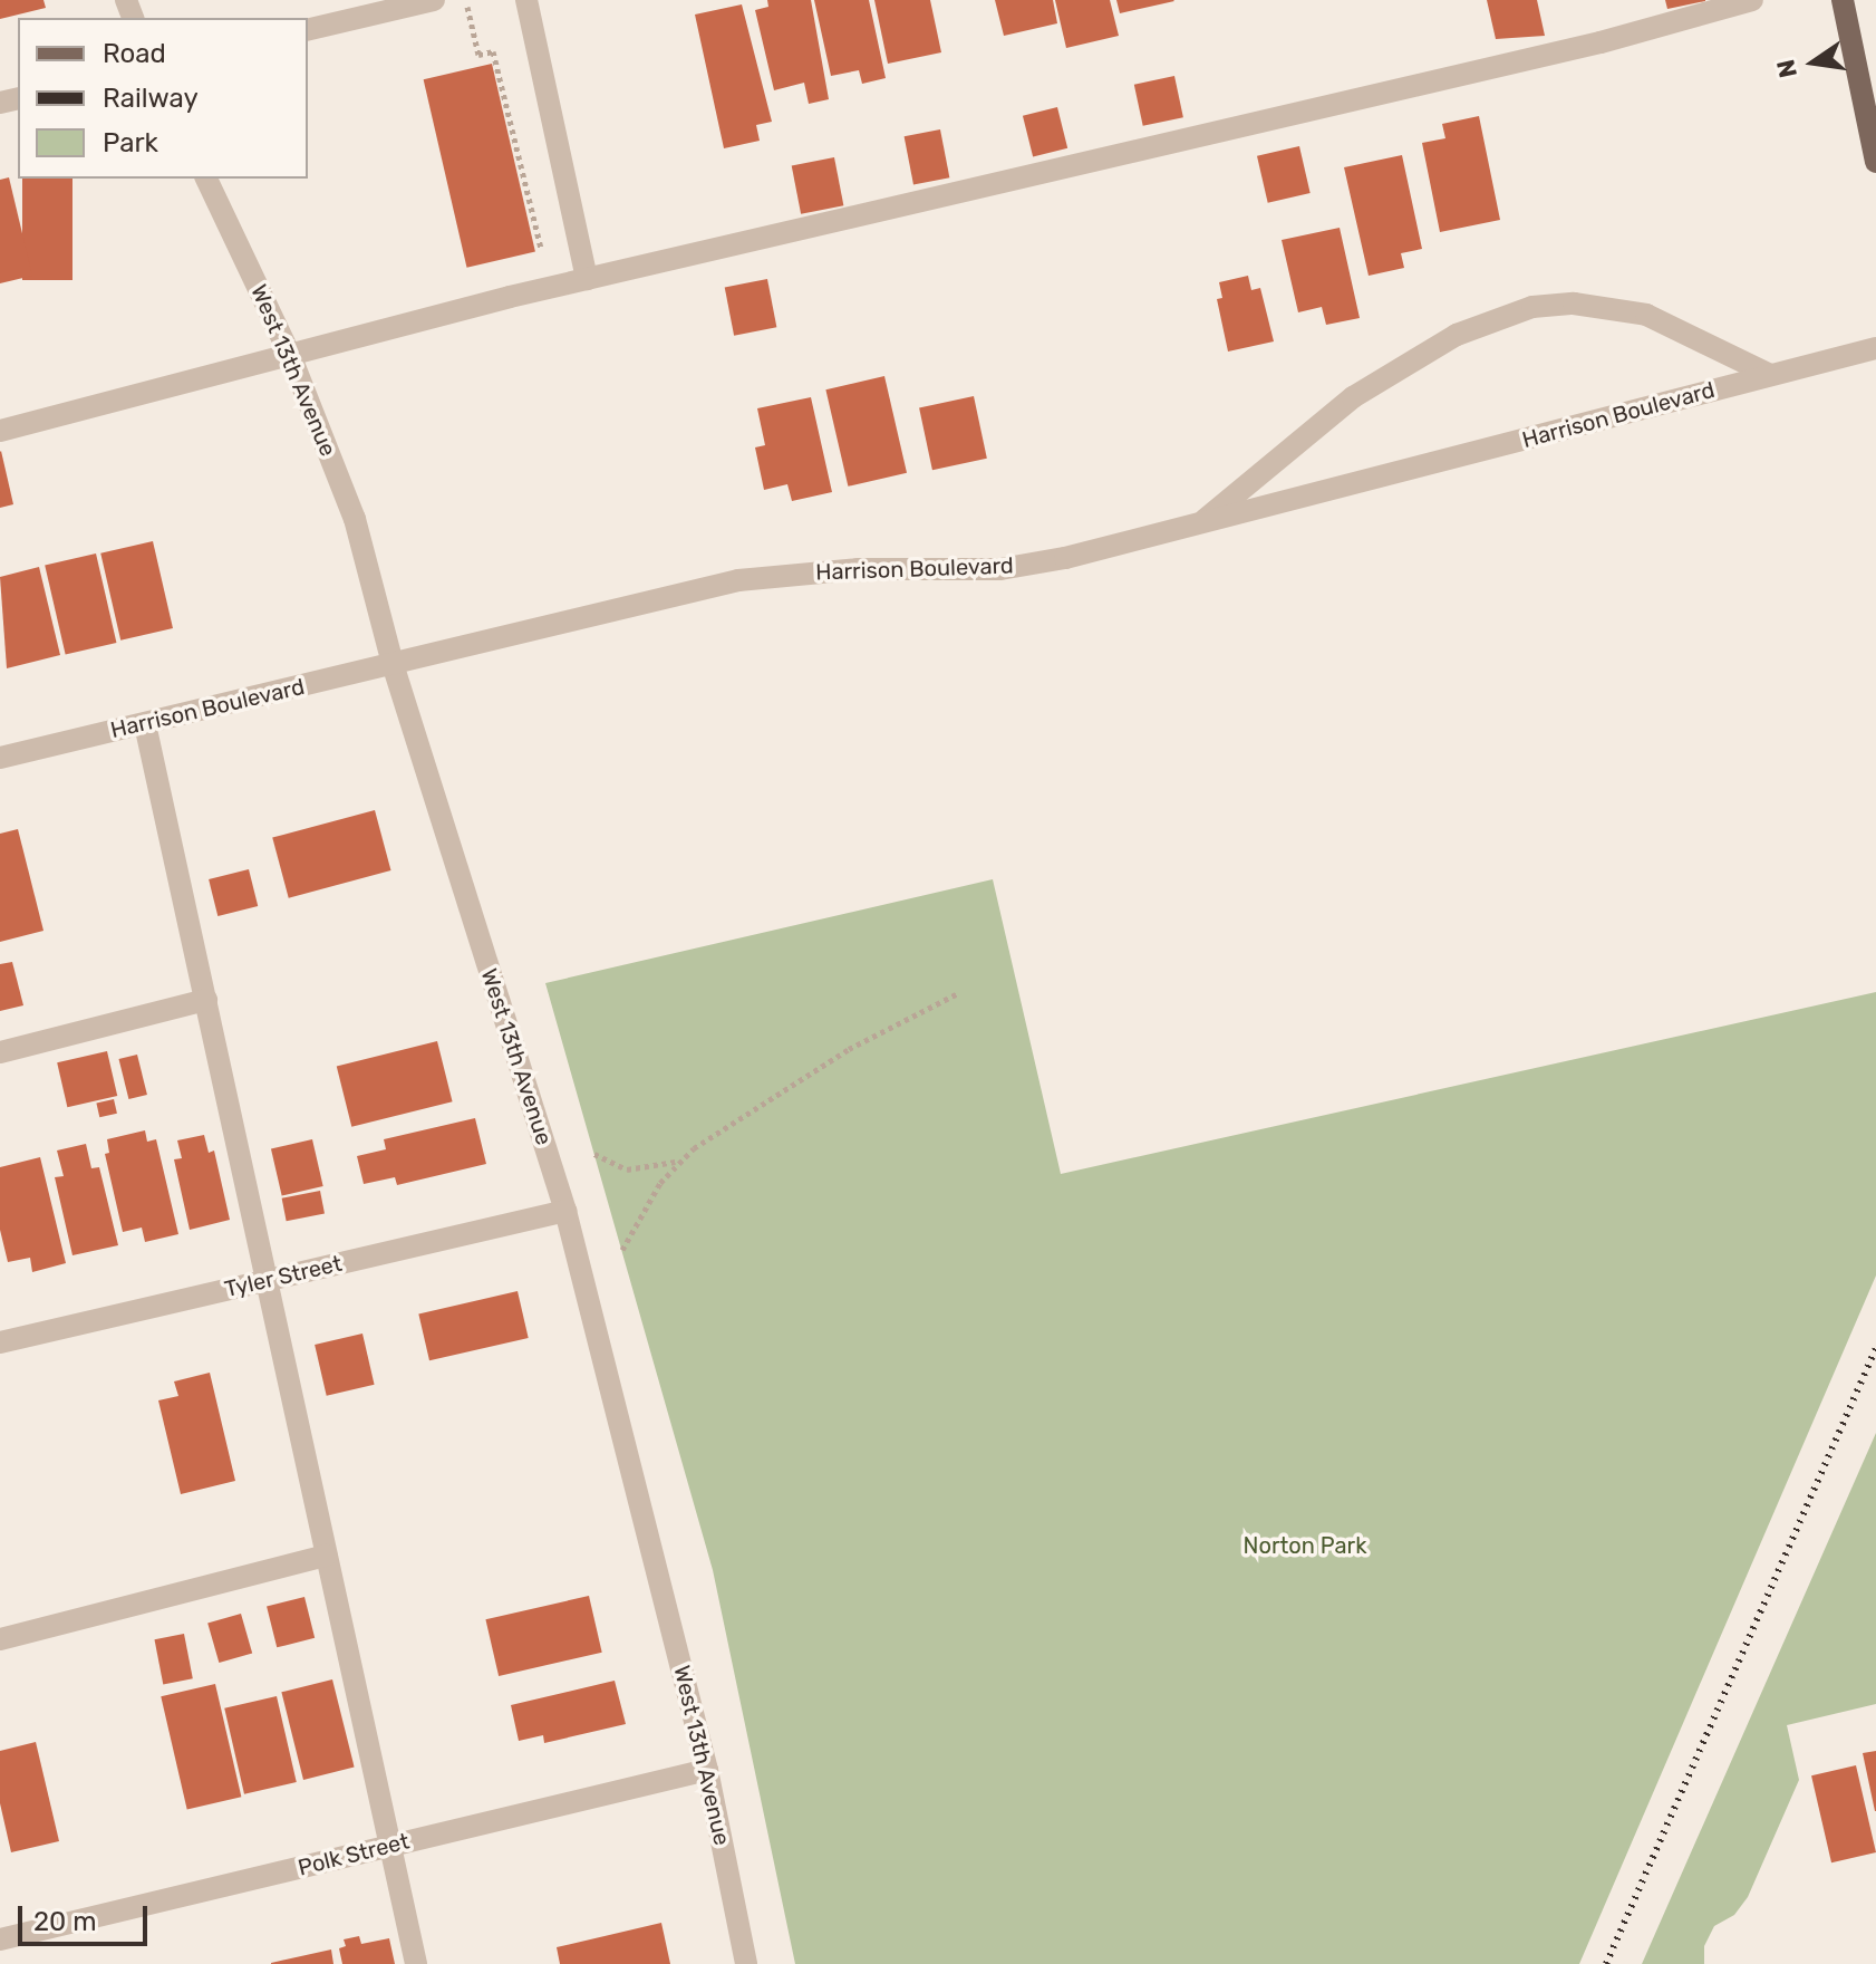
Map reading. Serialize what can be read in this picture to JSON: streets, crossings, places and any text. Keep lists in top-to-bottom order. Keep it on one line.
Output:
{"streets":{"street":["West 13th Avenue","Harrison Boulevard","Tyler Street","Polk Street"]},"crossings":[["West 13th Avenue","Harrison Boulevard"],["West 13th Avenue","Tyler Street"],["West 13th Avenue","Polk Street"]],"parks":["Norton Park"],"legend":["Road","Railway","Park"],"scale_bar":"20 m","north":"left"}
